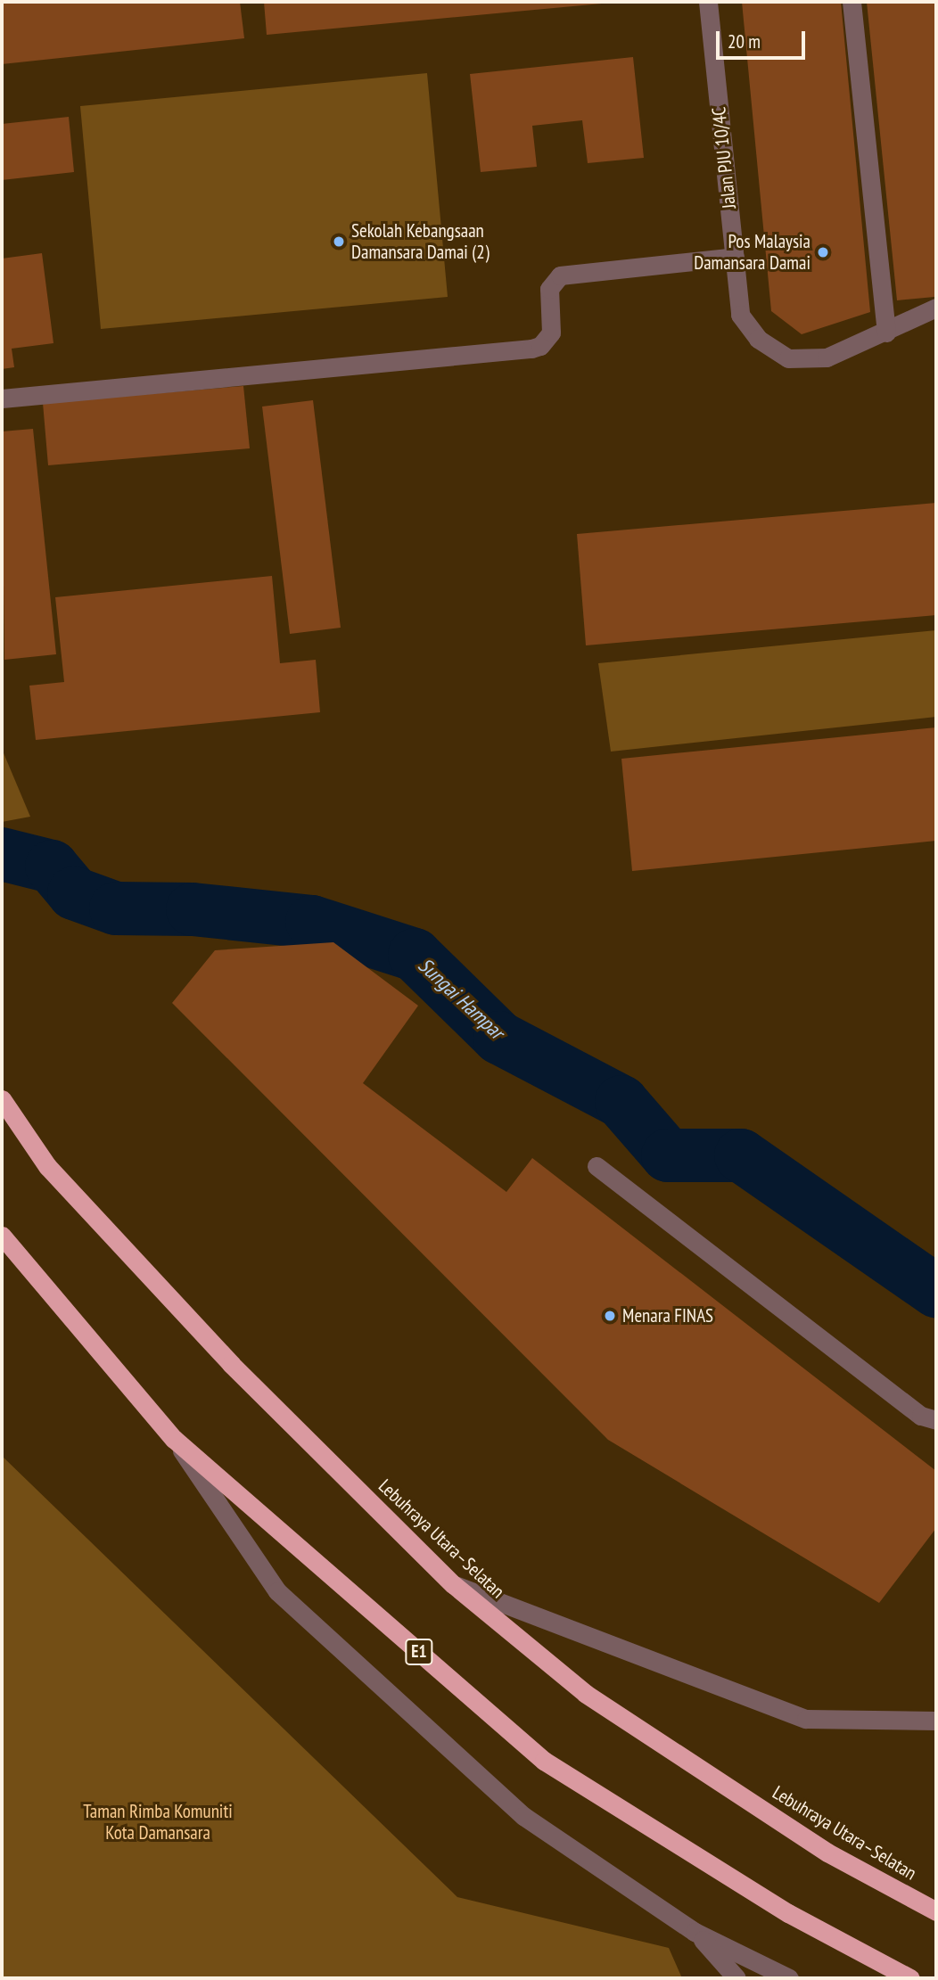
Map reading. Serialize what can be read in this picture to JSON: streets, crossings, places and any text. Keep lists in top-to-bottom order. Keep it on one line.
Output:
{"streets":{"highway":["Lebuhraya Utara–Selatan","E1"],"street":["Jalan PJU 10/4C"]},"water":["Sungai Hampar"],"parks":["Taman Rimba Komuniti Kota Damansara"],"places":["Sekolah Kebangsaan Damansara Damai (2)","Pos Malaysia Damansara Damai","Menara FINAS"],"scale_bar":"20 m"}
